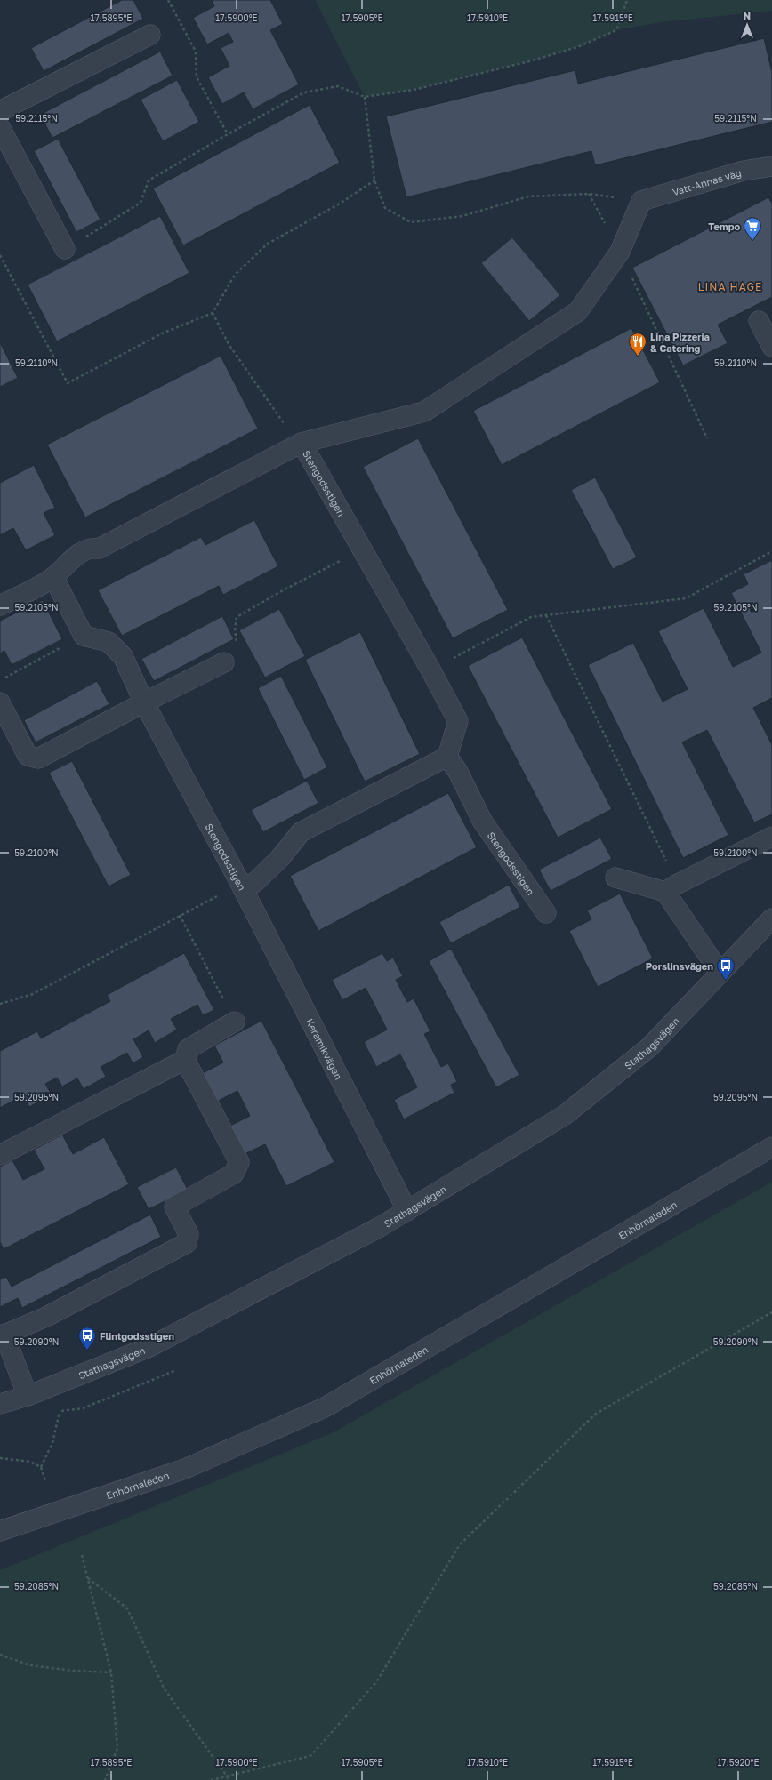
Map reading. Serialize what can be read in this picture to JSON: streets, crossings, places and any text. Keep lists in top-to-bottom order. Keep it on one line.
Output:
{"streets":{"street":["Vatt-Annas väg","Stengodsstigen","Stathagsvägen","Keramikvägen","Enhörnaleden"]},"crossings":[["Stengodsstigen","Keramikvägen"],["Stathagsvägen","Keramikvägen"]],"districts":["LINA HAGE"],"places":{"supermarket":["Tempo"],"restaurant":["Lina Pizzeria & Catering"],"bus stop":["Porslinsvägen","Flintgodsstigen"]},"north":"top","coordinates":["17.5895°E","17.5900°E","17.5905°E","17.5910°E","17.5915°E","59.2115°N","59.2110°N","59.2105°N","59.2100°N","59.2095°N","59.2090°N","59.2085°N","17.5920°E"]}
